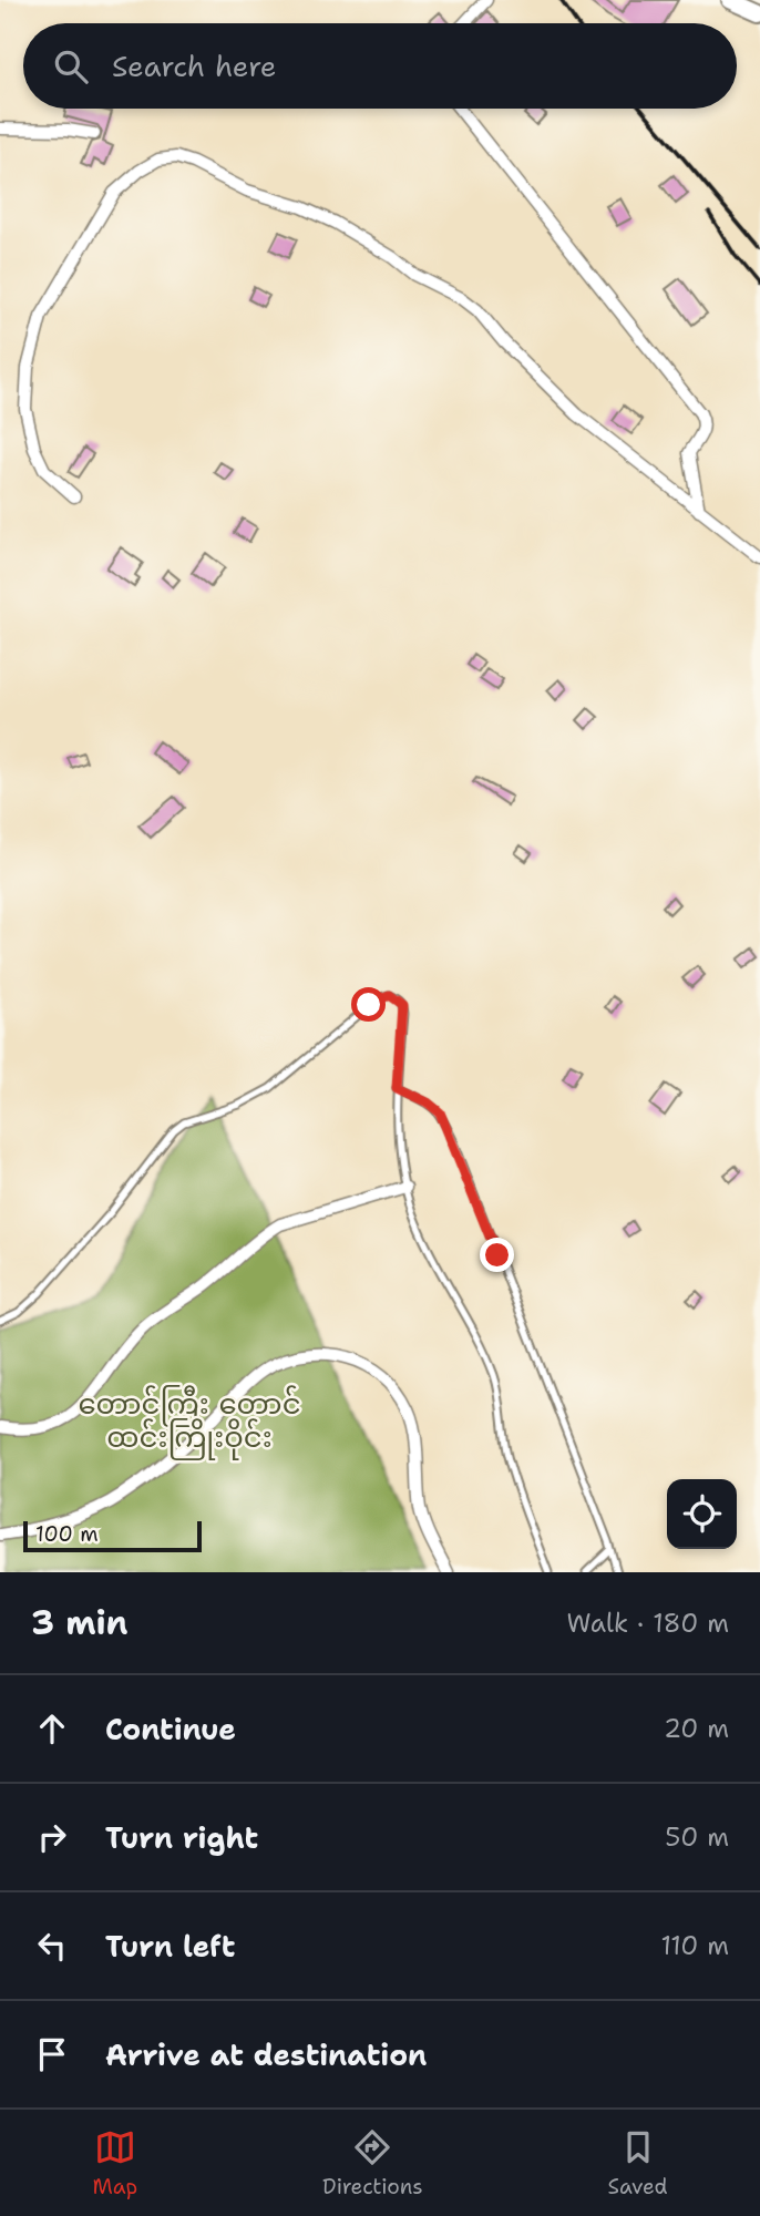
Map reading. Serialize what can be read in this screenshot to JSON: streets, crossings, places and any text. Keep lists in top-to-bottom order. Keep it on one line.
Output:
{"parks":["တောင်ကြီး တောင် ထင်းကြိုးဝိုင်း"],"scale_bar":"100 m","page":{"search":"Search here","scale":"100 m","heading":["3 min","Walk · 180 m"],"list":[["Continue","20 m"],["Turn right","50 m"],["Turn left","110 m"],"Arrive at destination"],"nav":["Map","Directions","Saved"]}}
